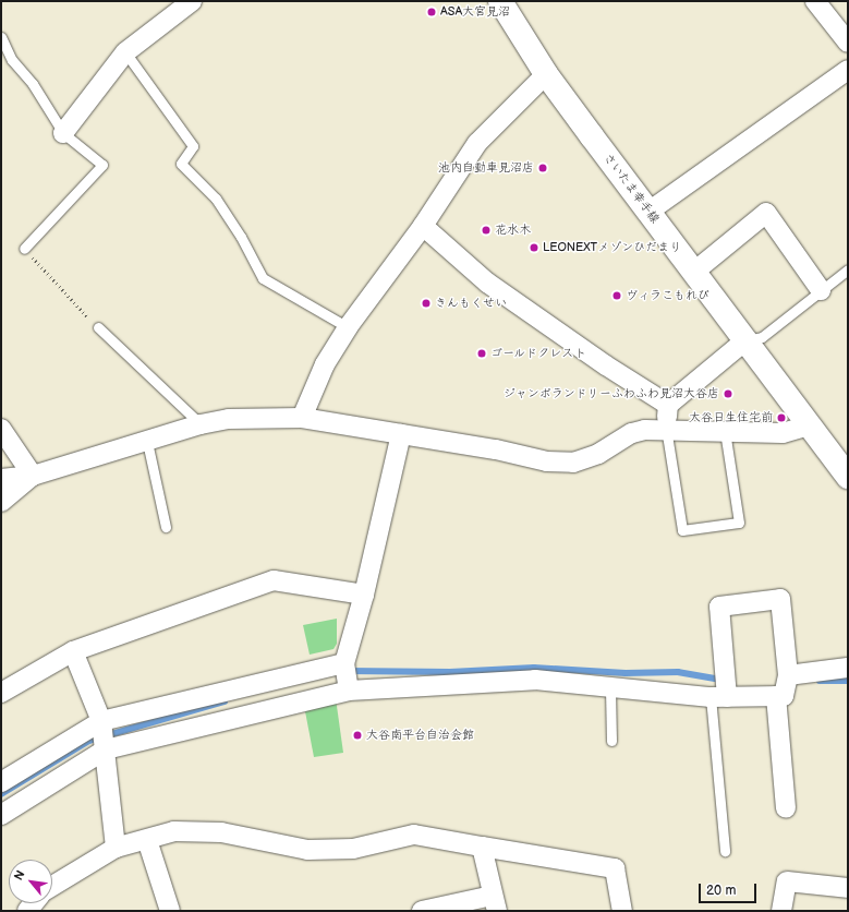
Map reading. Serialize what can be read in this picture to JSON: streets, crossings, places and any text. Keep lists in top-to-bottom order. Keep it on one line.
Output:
{"streets":{"main road":["さいたま幸手線"]},"places":["ASA大宮見沼","池内自動車見沼店","花水木","LEONEXTメゾンひだまり","ヴィラこもれび","きんもくせい","ゴールドクレスト","ジャンボランドリーふわふわ見沼大谷店","大谷日生住宅前","大谷南平台自治会館"],"scale_bar":"20 m","north":"top left"}
